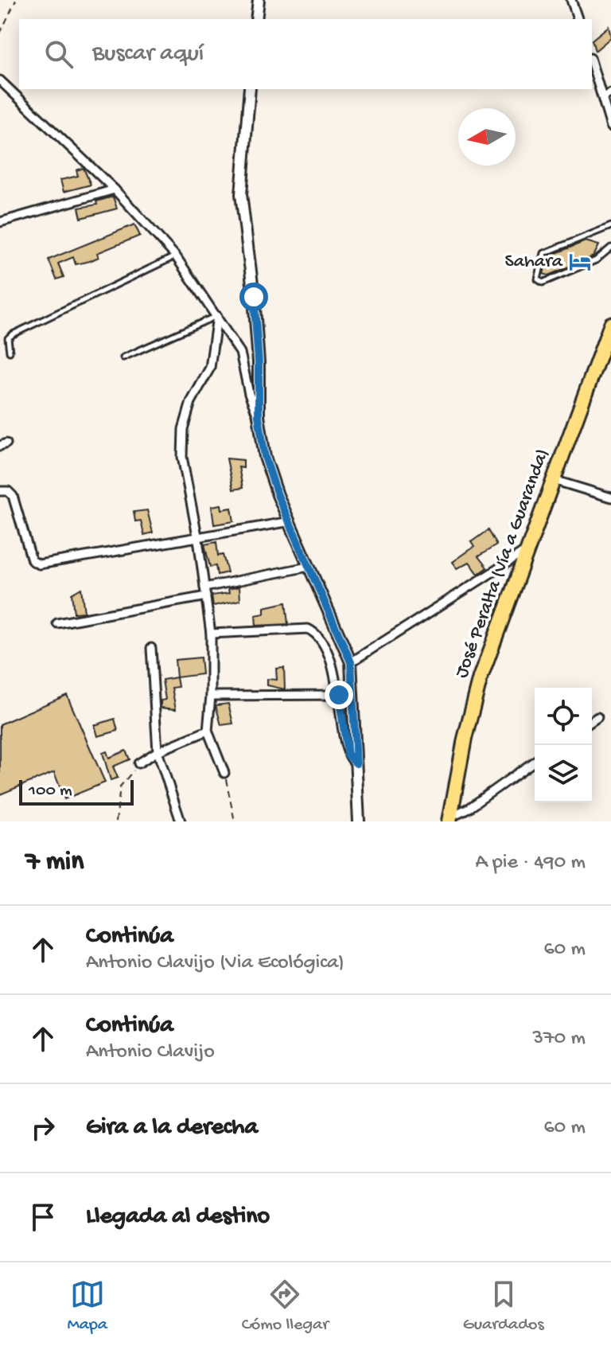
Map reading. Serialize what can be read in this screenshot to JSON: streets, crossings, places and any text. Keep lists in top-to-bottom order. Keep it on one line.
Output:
{"streets":{"highway":["José Peralta (Vía a Guaranda)"]},"places":{"hotel":["Sahara"]},"scale_bar":"100 m","north":"left","page":{"search":"Buscar aquí","scale":"100 m","heading":["7 min","A pie · 490 m"],"list":[["Continúa","Antonio Clavijo (Via Ecológica)","60 m"],["Continúa","Antonio Clavijo","370 m"],["Gira a la derecha","60 m"],"Llegada al destino"],"nav":["Mapa","Cómo llegar","Guardados"]}}
